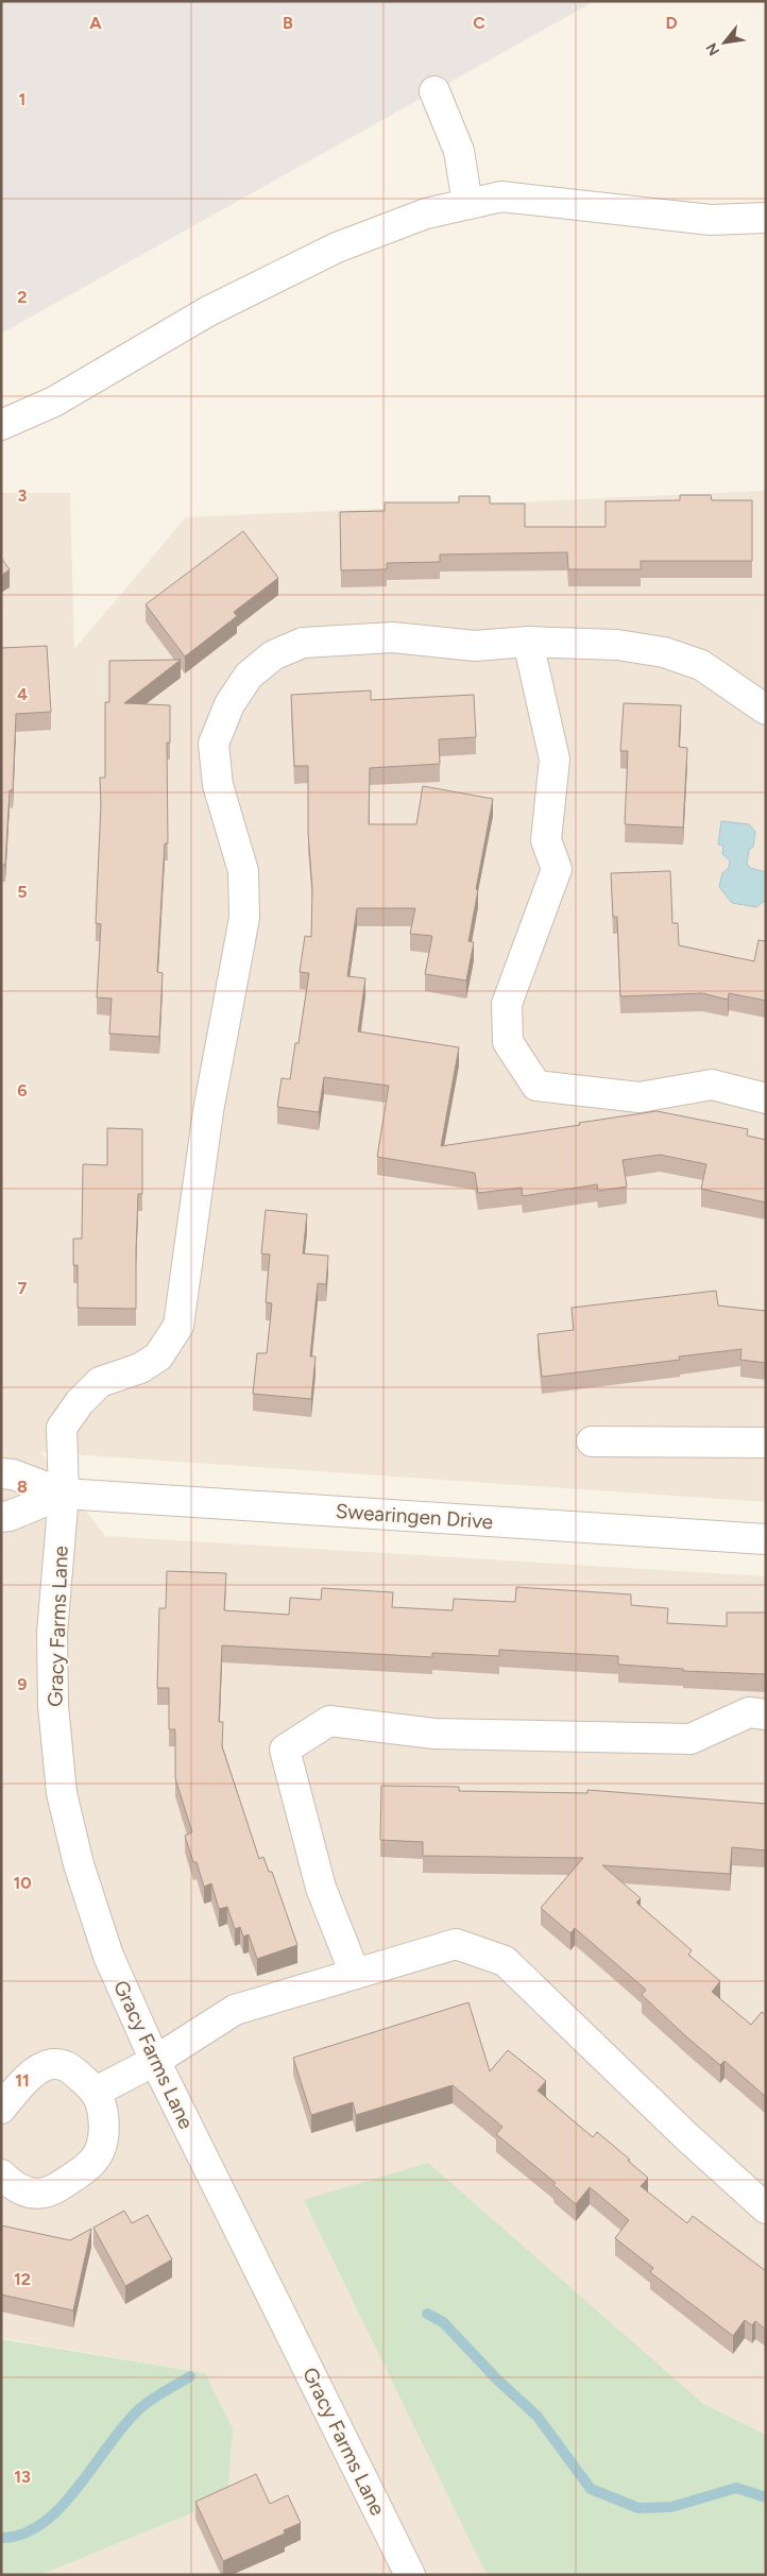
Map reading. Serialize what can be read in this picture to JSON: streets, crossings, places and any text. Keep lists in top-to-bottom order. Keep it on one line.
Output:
{"streets":{"street":["Swearingen Drive","Gracy Farms Lane"]},"crossings":[["Swearingen Drive","Gracy Farms Lane"]],"north":"bottom left","grid":{"columns":["A","B","C","D"],"rows":["1","2","3","4","5","6","7","8","9","10","11","12","13"]}}
